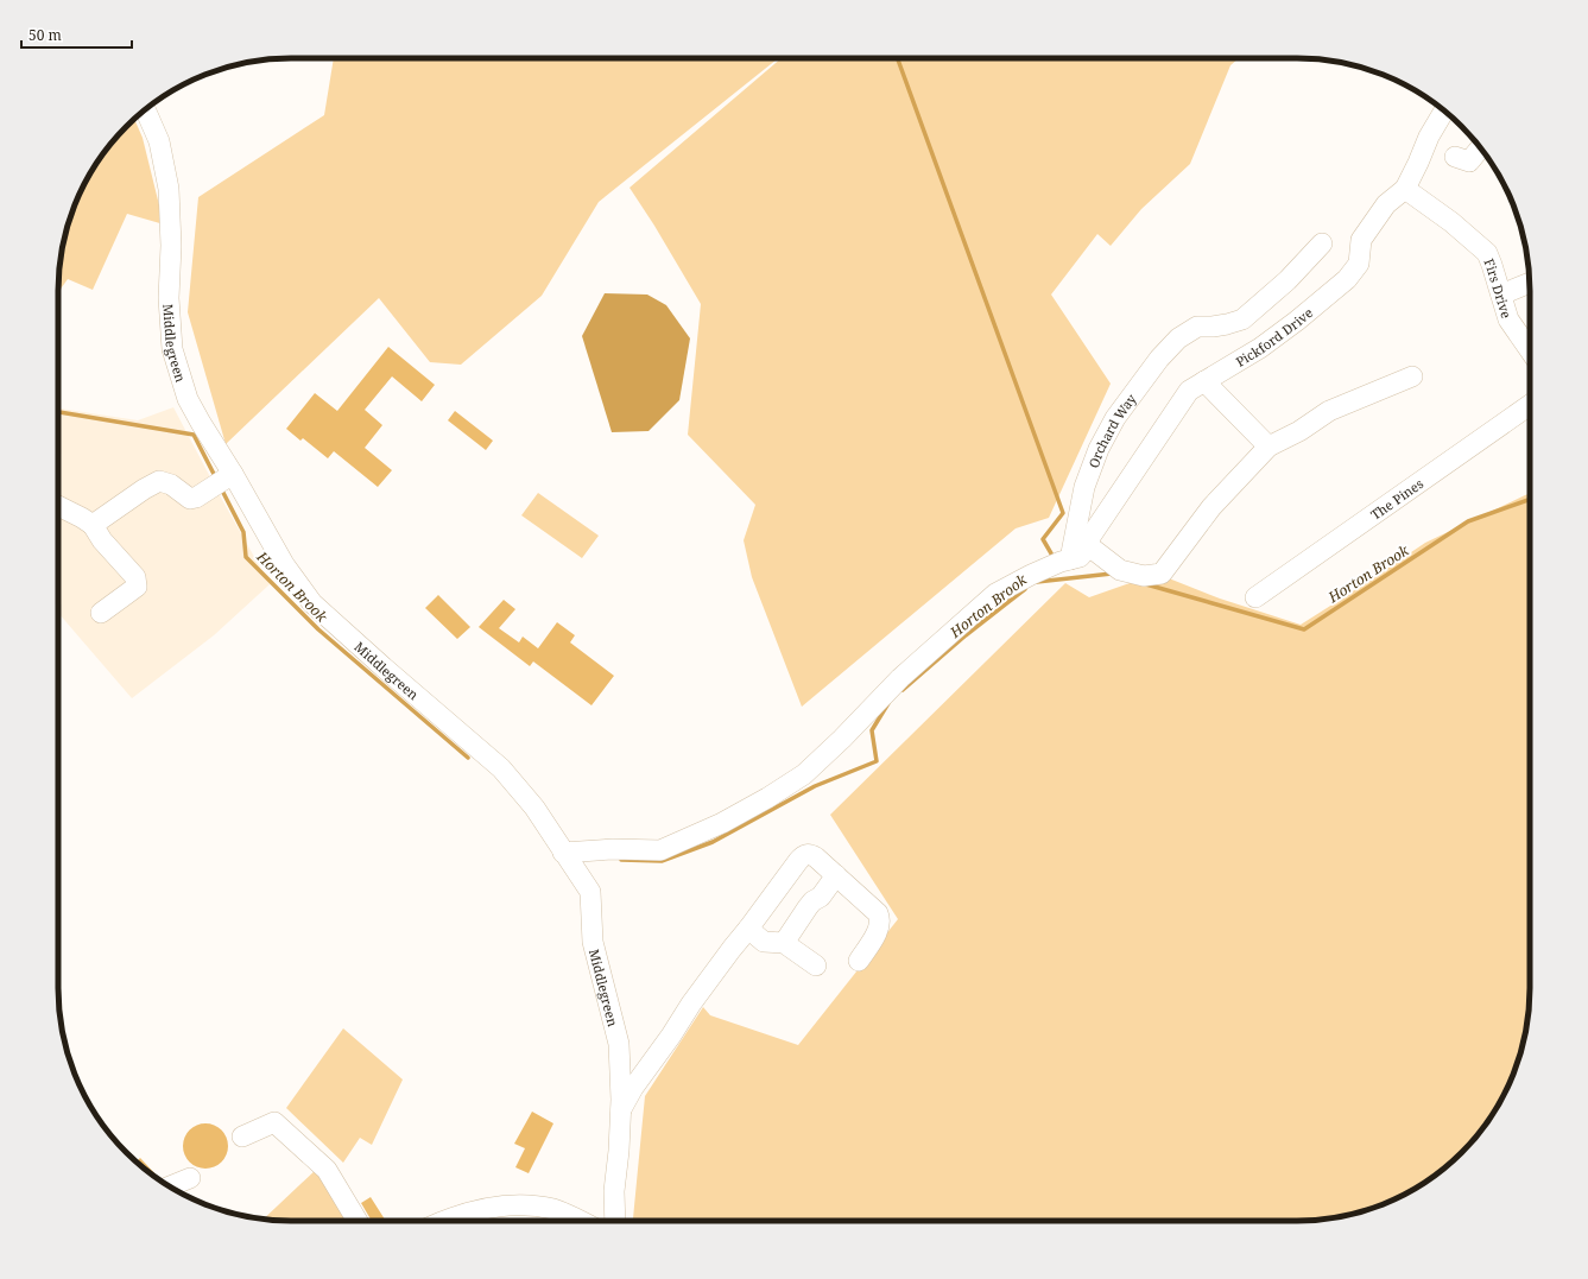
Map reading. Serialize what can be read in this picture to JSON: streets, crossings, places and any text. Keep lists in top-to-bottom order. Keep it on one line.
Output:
{"streets":{"street":["Firs Drive","Pickford Drive","Middlegreen","Orchard Way","The Pines"]},"crossings":[["Firs Drive","Pickford Drive"],["Pickford Drive","Orchard Way"]],"water":["Horton Brook"],"scale_bar":"50 m"}
